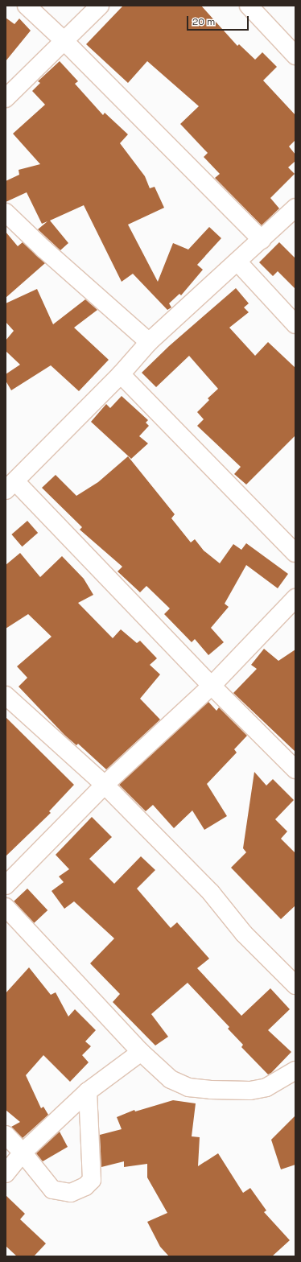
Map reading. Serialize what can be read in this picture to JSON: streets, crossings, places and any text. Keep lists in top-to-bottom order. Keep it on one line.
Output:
{"scale_bar":"20 m"}
